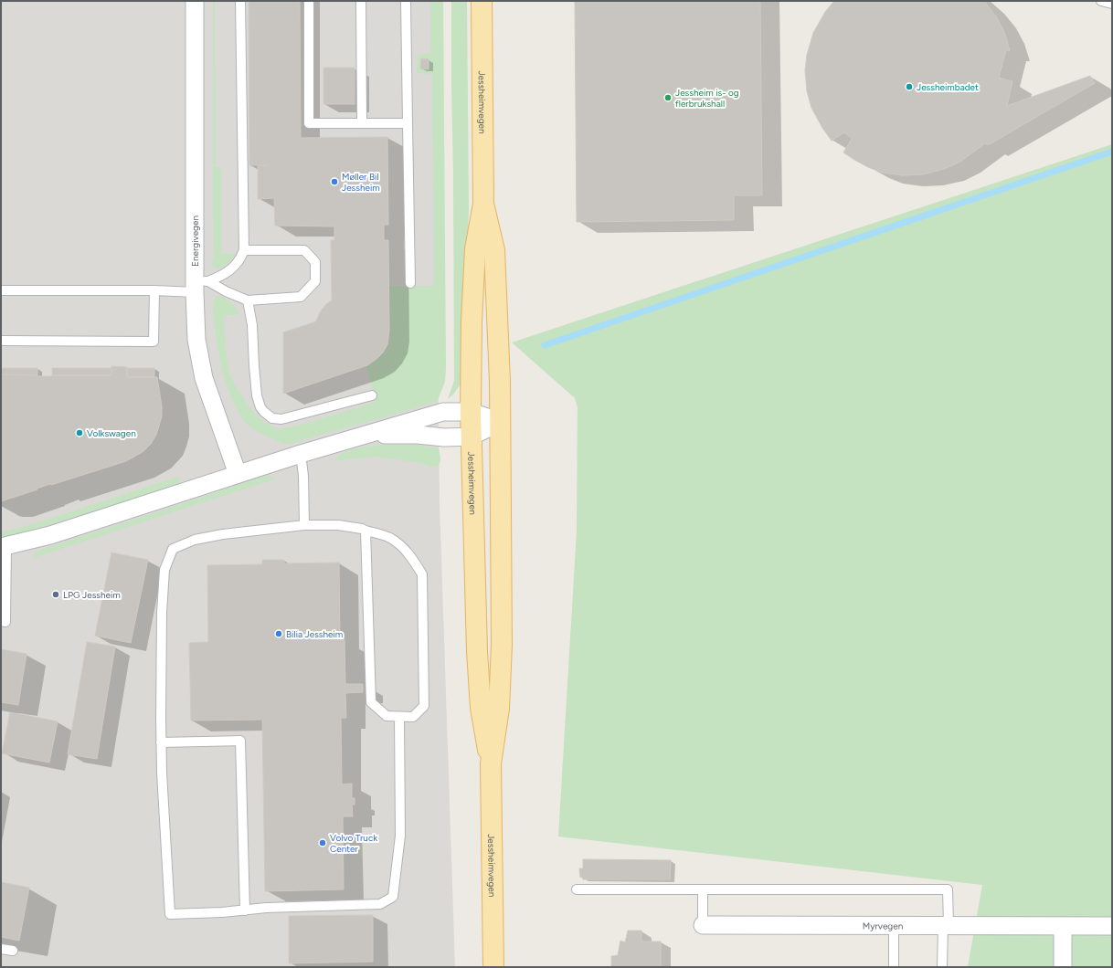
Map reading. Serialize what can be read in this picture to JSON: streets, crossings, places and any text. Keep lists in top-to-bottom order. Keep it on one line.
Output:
{"streets":{"main road":["Jessheimvegen"],"street":["Energivegen","Myrvegen"]},"places":["Jessheimbadet","Jessheim is- og flerbrukshall","Møller Bil Jessheim","Volkswagen","LPG Jessheim","Bilia Jessheim","Volvo Truck Center"]}
